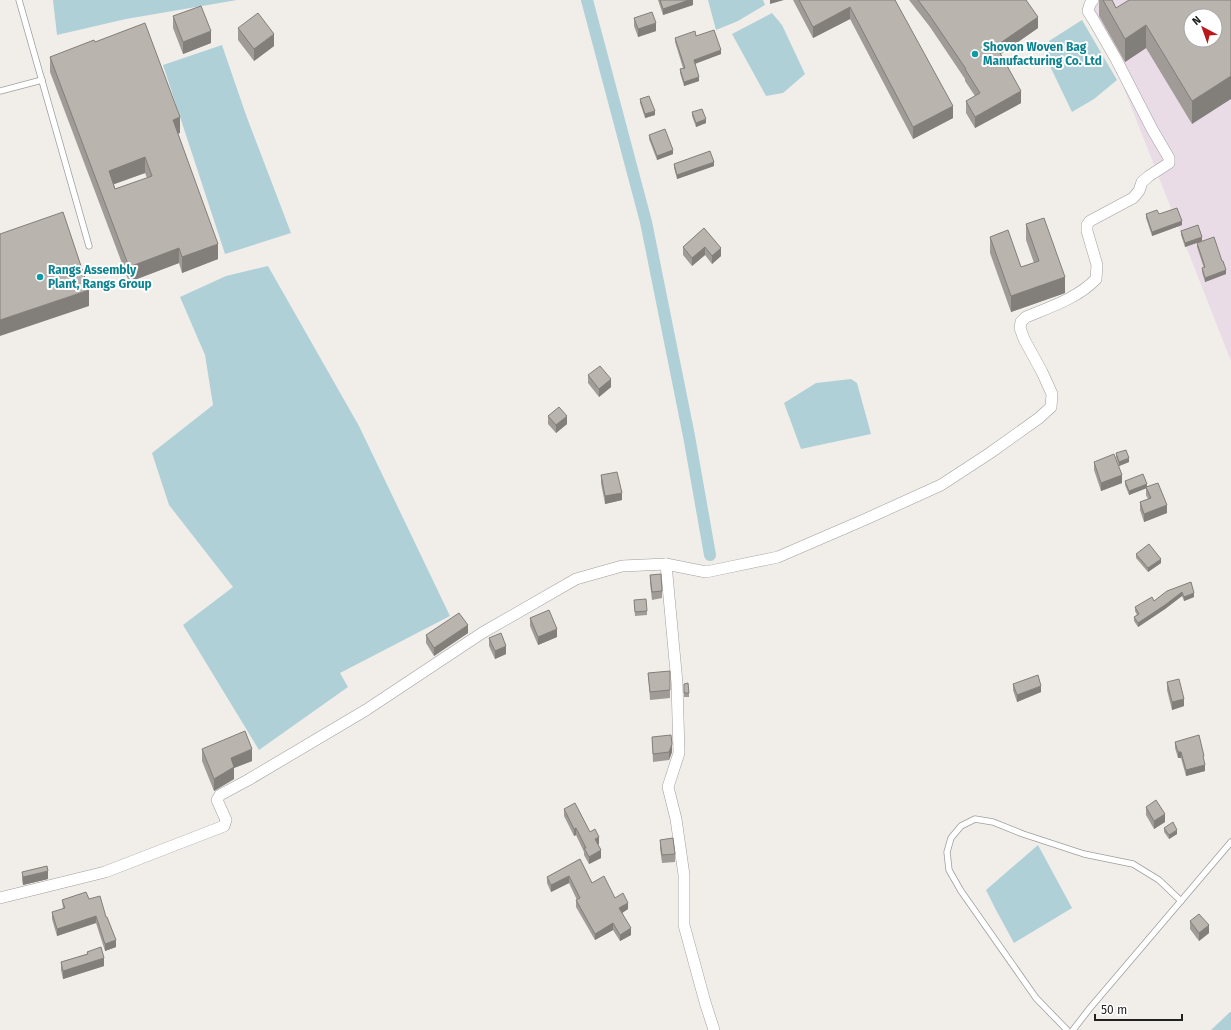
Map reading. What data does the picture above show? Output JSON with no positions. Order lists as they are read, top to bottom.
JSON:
{
  "places": ["Shovon Woven Bag Manufacturing Co. Ltd", "Rangs Assembly Plant, Rangs Group"],
  "scale_bar": "50 m",
  "north": "top left"
}
